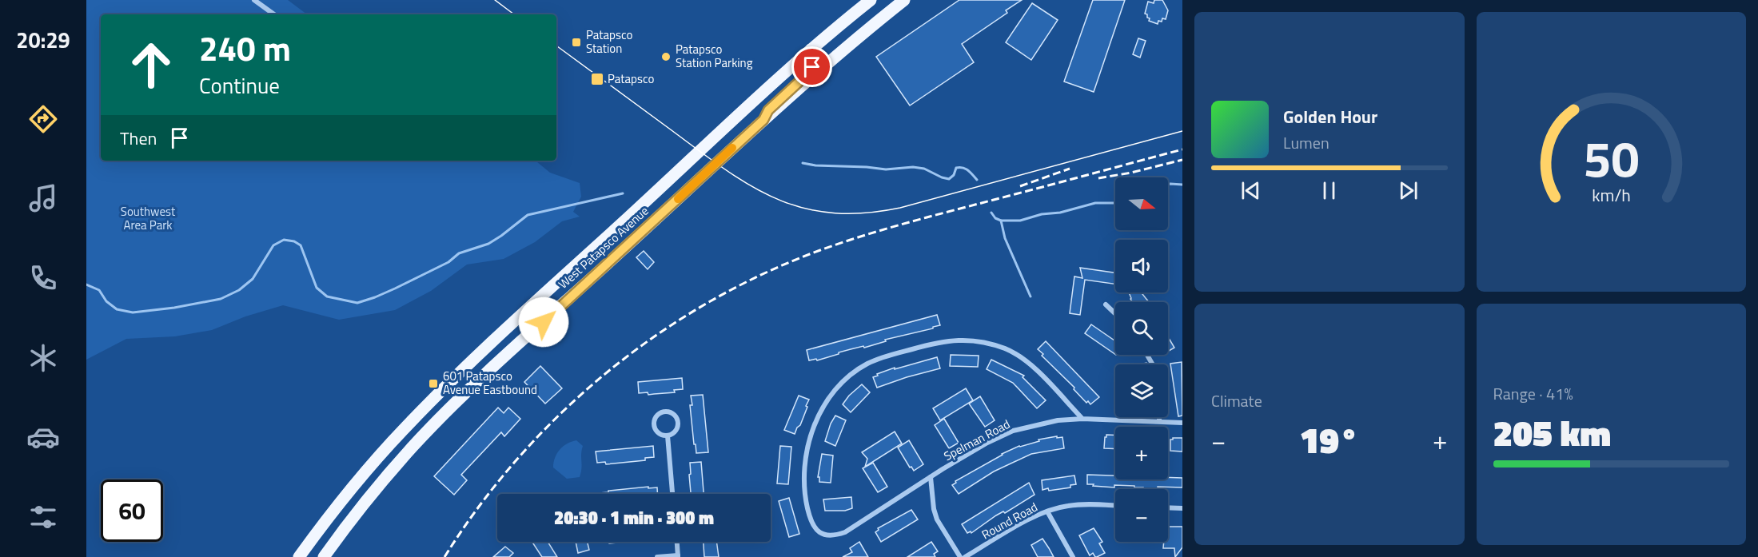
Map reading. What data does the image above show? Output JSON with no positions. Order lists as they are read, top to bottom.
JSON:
{
  "streets": {
    "main road": ["West Patapsco Avenue"],
    "street": ["Spelman Road", "Round Road"]
  },
  "parks": ["Southwest Area Park"],
  "places": {
    "transit": ["Patapsco Station", "Patapsco", "601 Patapsco Avenue Eastbound"],
    "other": ["Patapsco Station Parking"]
  },
  "north": "right",
  "page": {
    "tabs": "20:29",
    "turn": ["240 m", "Continue"],
    "song": ["Golden Hour", "Lumen"],
    "then": "Then",
    "map_buttons": ["+", "−"],
    "tile": [
      "Climate",
      ["Range · 41%", "205 km"]
    ],
    "heat": ["−", "19°", "+"],
    "limit": "60",
    "trip": "20:30 · 1 min · 300 m",
    "gauge": ["50", "km/h"]
  }
}
